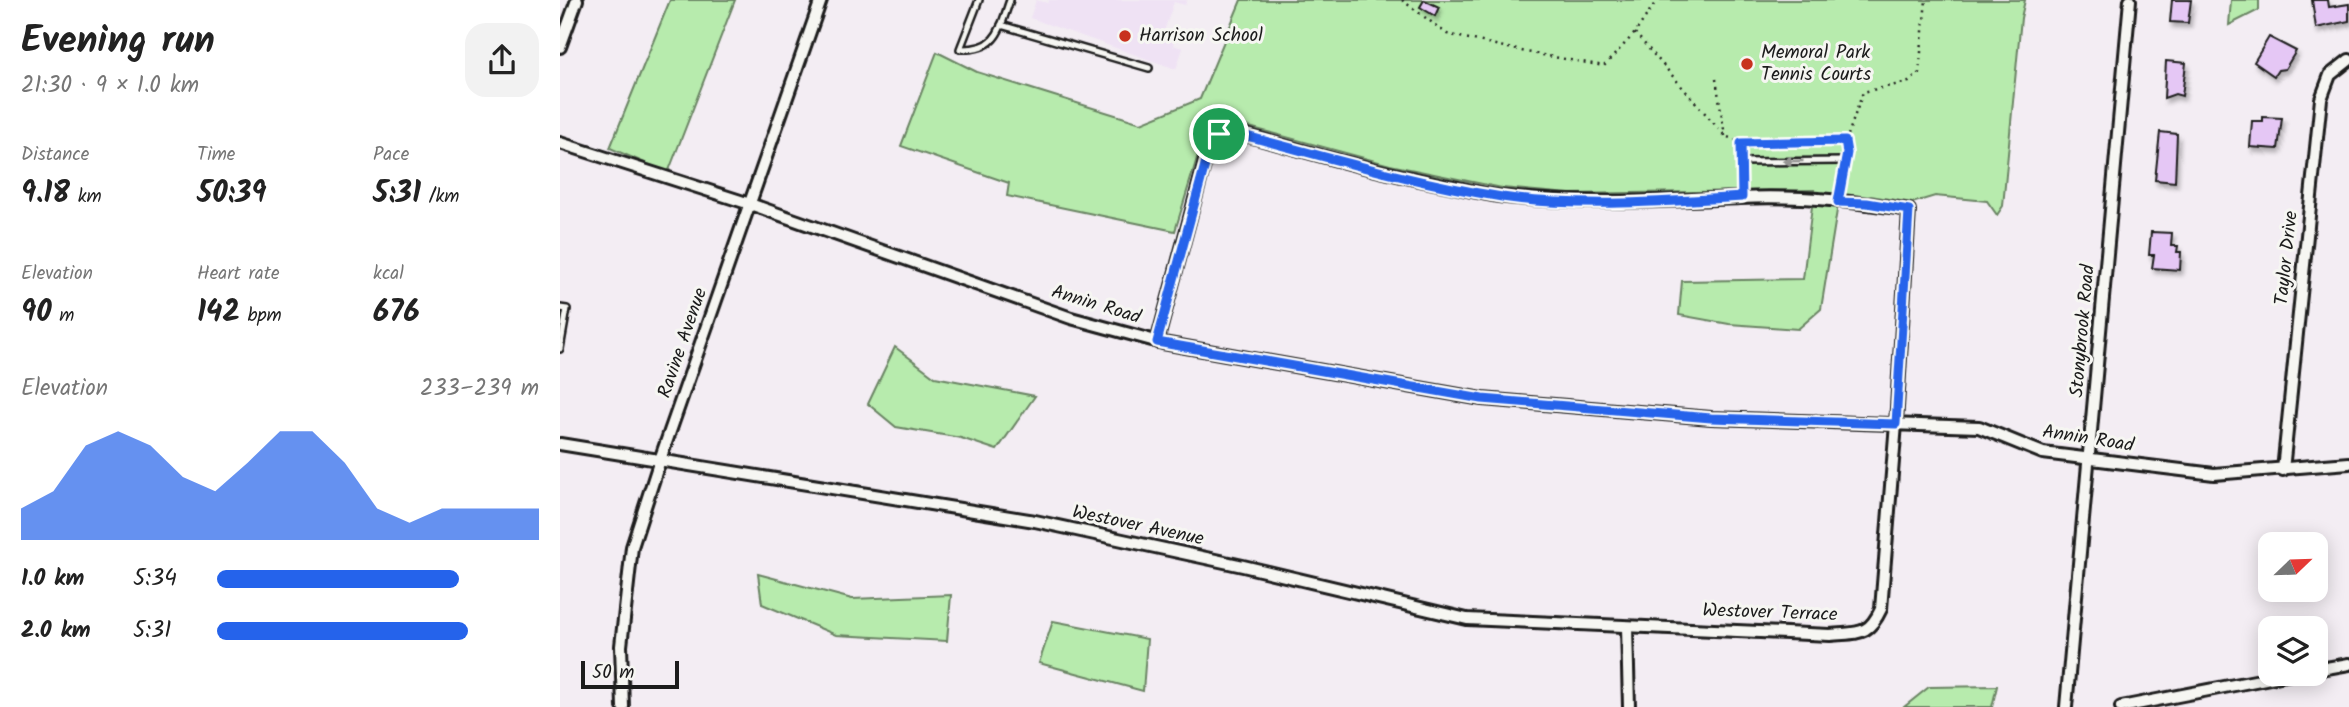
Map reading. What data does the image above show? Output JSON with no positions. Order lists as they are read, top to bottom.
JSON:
{
  "streets": {
    "street": [
      "Taylor Drive",
      "Annin Road",
      "Stonybrook Road",
      "Ravine Avenue",
      "Westover Avenue",
      "Westover Terrace"
    ]
  },
  "crossings": [
    ["Taylor Drive", "Annin Road"],
    ["Annin Road", "Stonybrook Road"],
    ["Annin Road", "Ravine Avenue"],
    ["Annin Road", "Westover Terrace"],
    ["Ravine Avenue", "Westover Avenue"],
    ["Westover Avenue", "Westover Terrace"]
  ],
  "places": ["Harrison School", "Memoral Park Tennis Courts"],
  "scale_bar": "50 m",
  "north": "top right",
  "page": {
    "heading": ["Evening run", "21:30 · 9 × 1.0 km"],
    "stats": [
      ["Distance", "9.18 km"],
      ["Time", "50:39"],
      ["Pace", "5:31 /km"],
      ["Elevation", "90 m"],
      ["Heart rate", "142 bpm"],
      ["kcal", "676"]
    ],
    "chart": ["Elevation", "233–239 m"],
    "list": [
      {
        "name": "1.0 km",
        "note": "5:34"
      },
      {
        "name": "2.0 km",
        "note": "5:31"
      }
    ],
    "scale": "50 m"
  }
}
